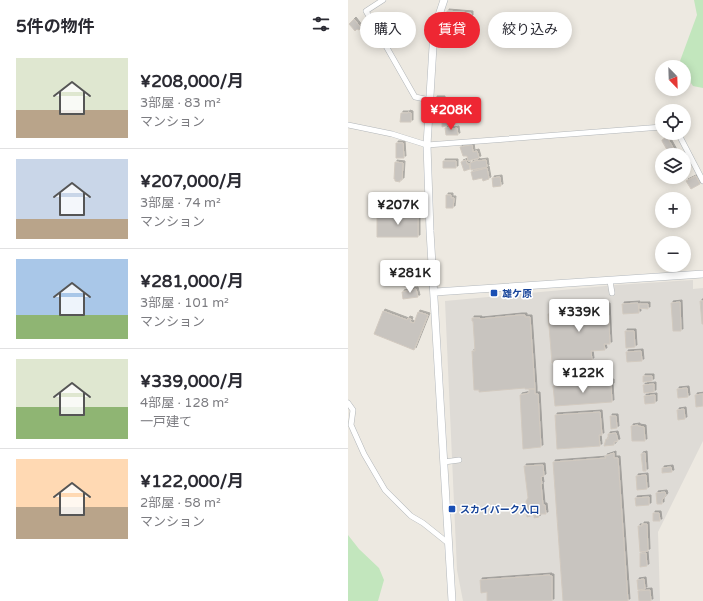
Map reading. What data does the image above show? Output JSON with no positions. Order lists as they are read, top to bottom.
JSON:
{
  "places": {
    "transit": ["雄ケ原", "スカイパーク入口"]
  },
  "north": "bottom right",
  "page": {
    "heading": "5件の物件",
    "chip": ["購入", "賃貸", "絞り込み"],
    "list": [
      {
        "name": "¥208,000/月",
        "note": "3部屋 · 83 m² · マンション"
      },
      {
        "name": "¥207,000/月",
        "note": "3部屋 · 74 m² · マンション"
      },
      {
        "name": "¥281,000/月",
        "note": "3部屋 · 101 m² · マンション"
      },
      {
        "name": "¥339,000/月",
        "note": "4部屋 · 128 m² · 一戸建て"
      },
      {
        "name": "¥122,000/月",
        "note": "2部屋 · 58 m² · マンション"
      }
    ],
    "map_buttons": ["+", "−"],
    "price": [
      "¥208K",
      "¥207K",
      "¥281K",
      "¥339K",
      "¥122K"
    ]
  }
}
